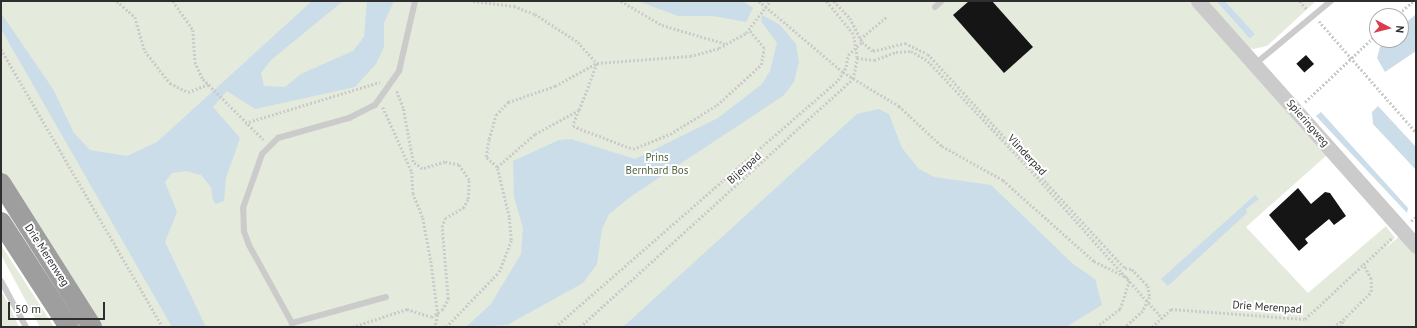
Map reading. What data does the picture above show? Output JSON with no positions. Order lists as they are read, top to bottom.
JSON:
{
  "streets": {
    "highway": ["Drie Merenweg"],
    "street": ["Spieringweg"],
    "path": ["Vlinderpad", "Bijenpad", "Drie Merenpad"]
  },
  "crossings": [
    ["Spieringweg", "Drie Merenpad"],
    ["Vlinderpad", "Drie Merenpad"]
  ],
  "parks": ["Prins Bernhard Bos"],
  "scale_bar": "50 m",
  "north": "right"
}
